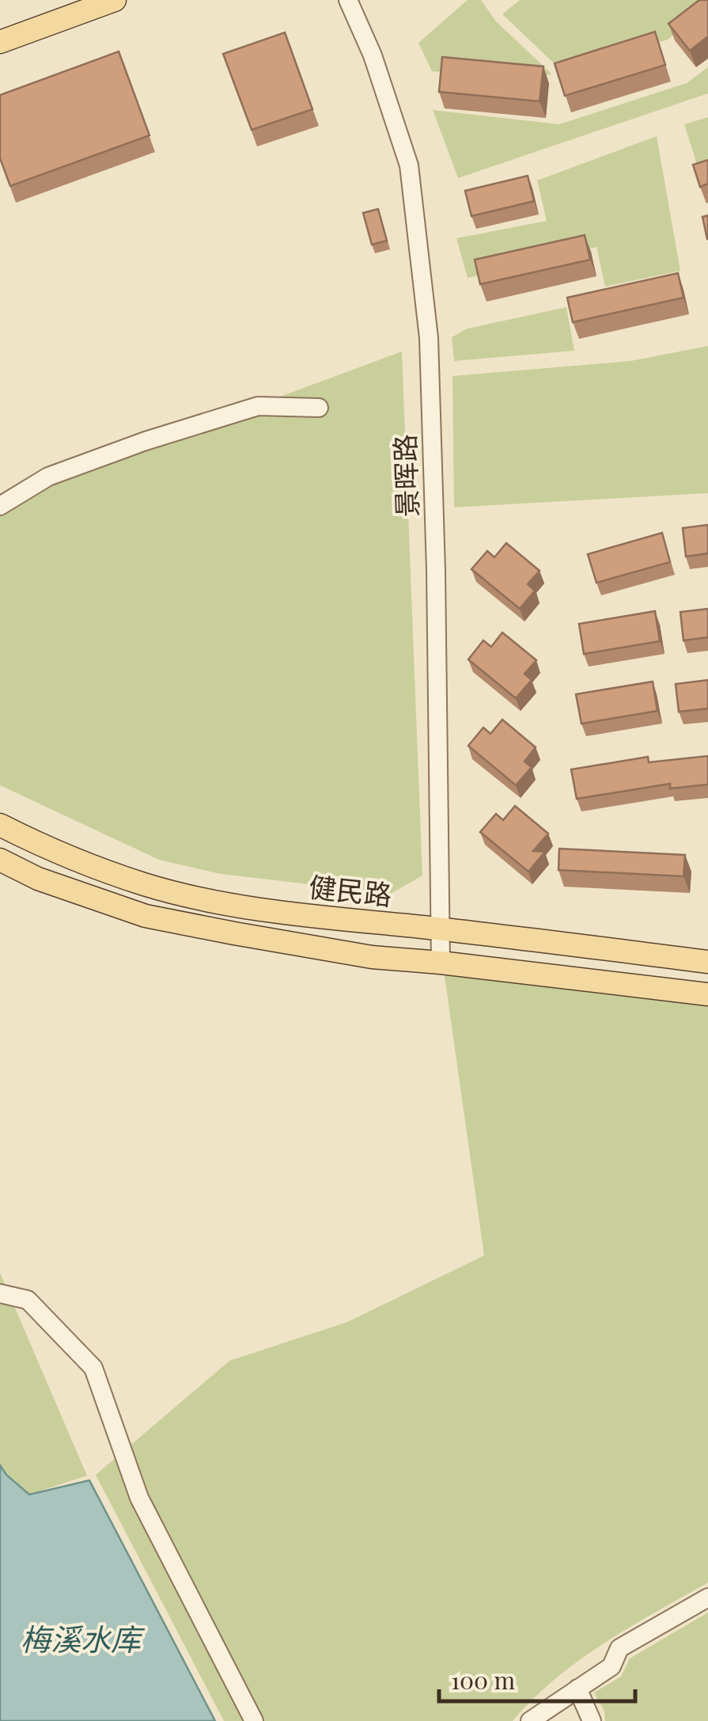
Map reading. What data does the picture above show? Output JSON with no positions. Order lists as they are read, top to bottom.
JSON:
{
  "streets": {
    "main road": ["健民路"],
    "street": ["景晖路"]
  },
  "crossings": [
    ["景晖路", "健民路"]
  ],
  "water": ["梅溪水库"],
  "scale_bar": "100 m"
}
